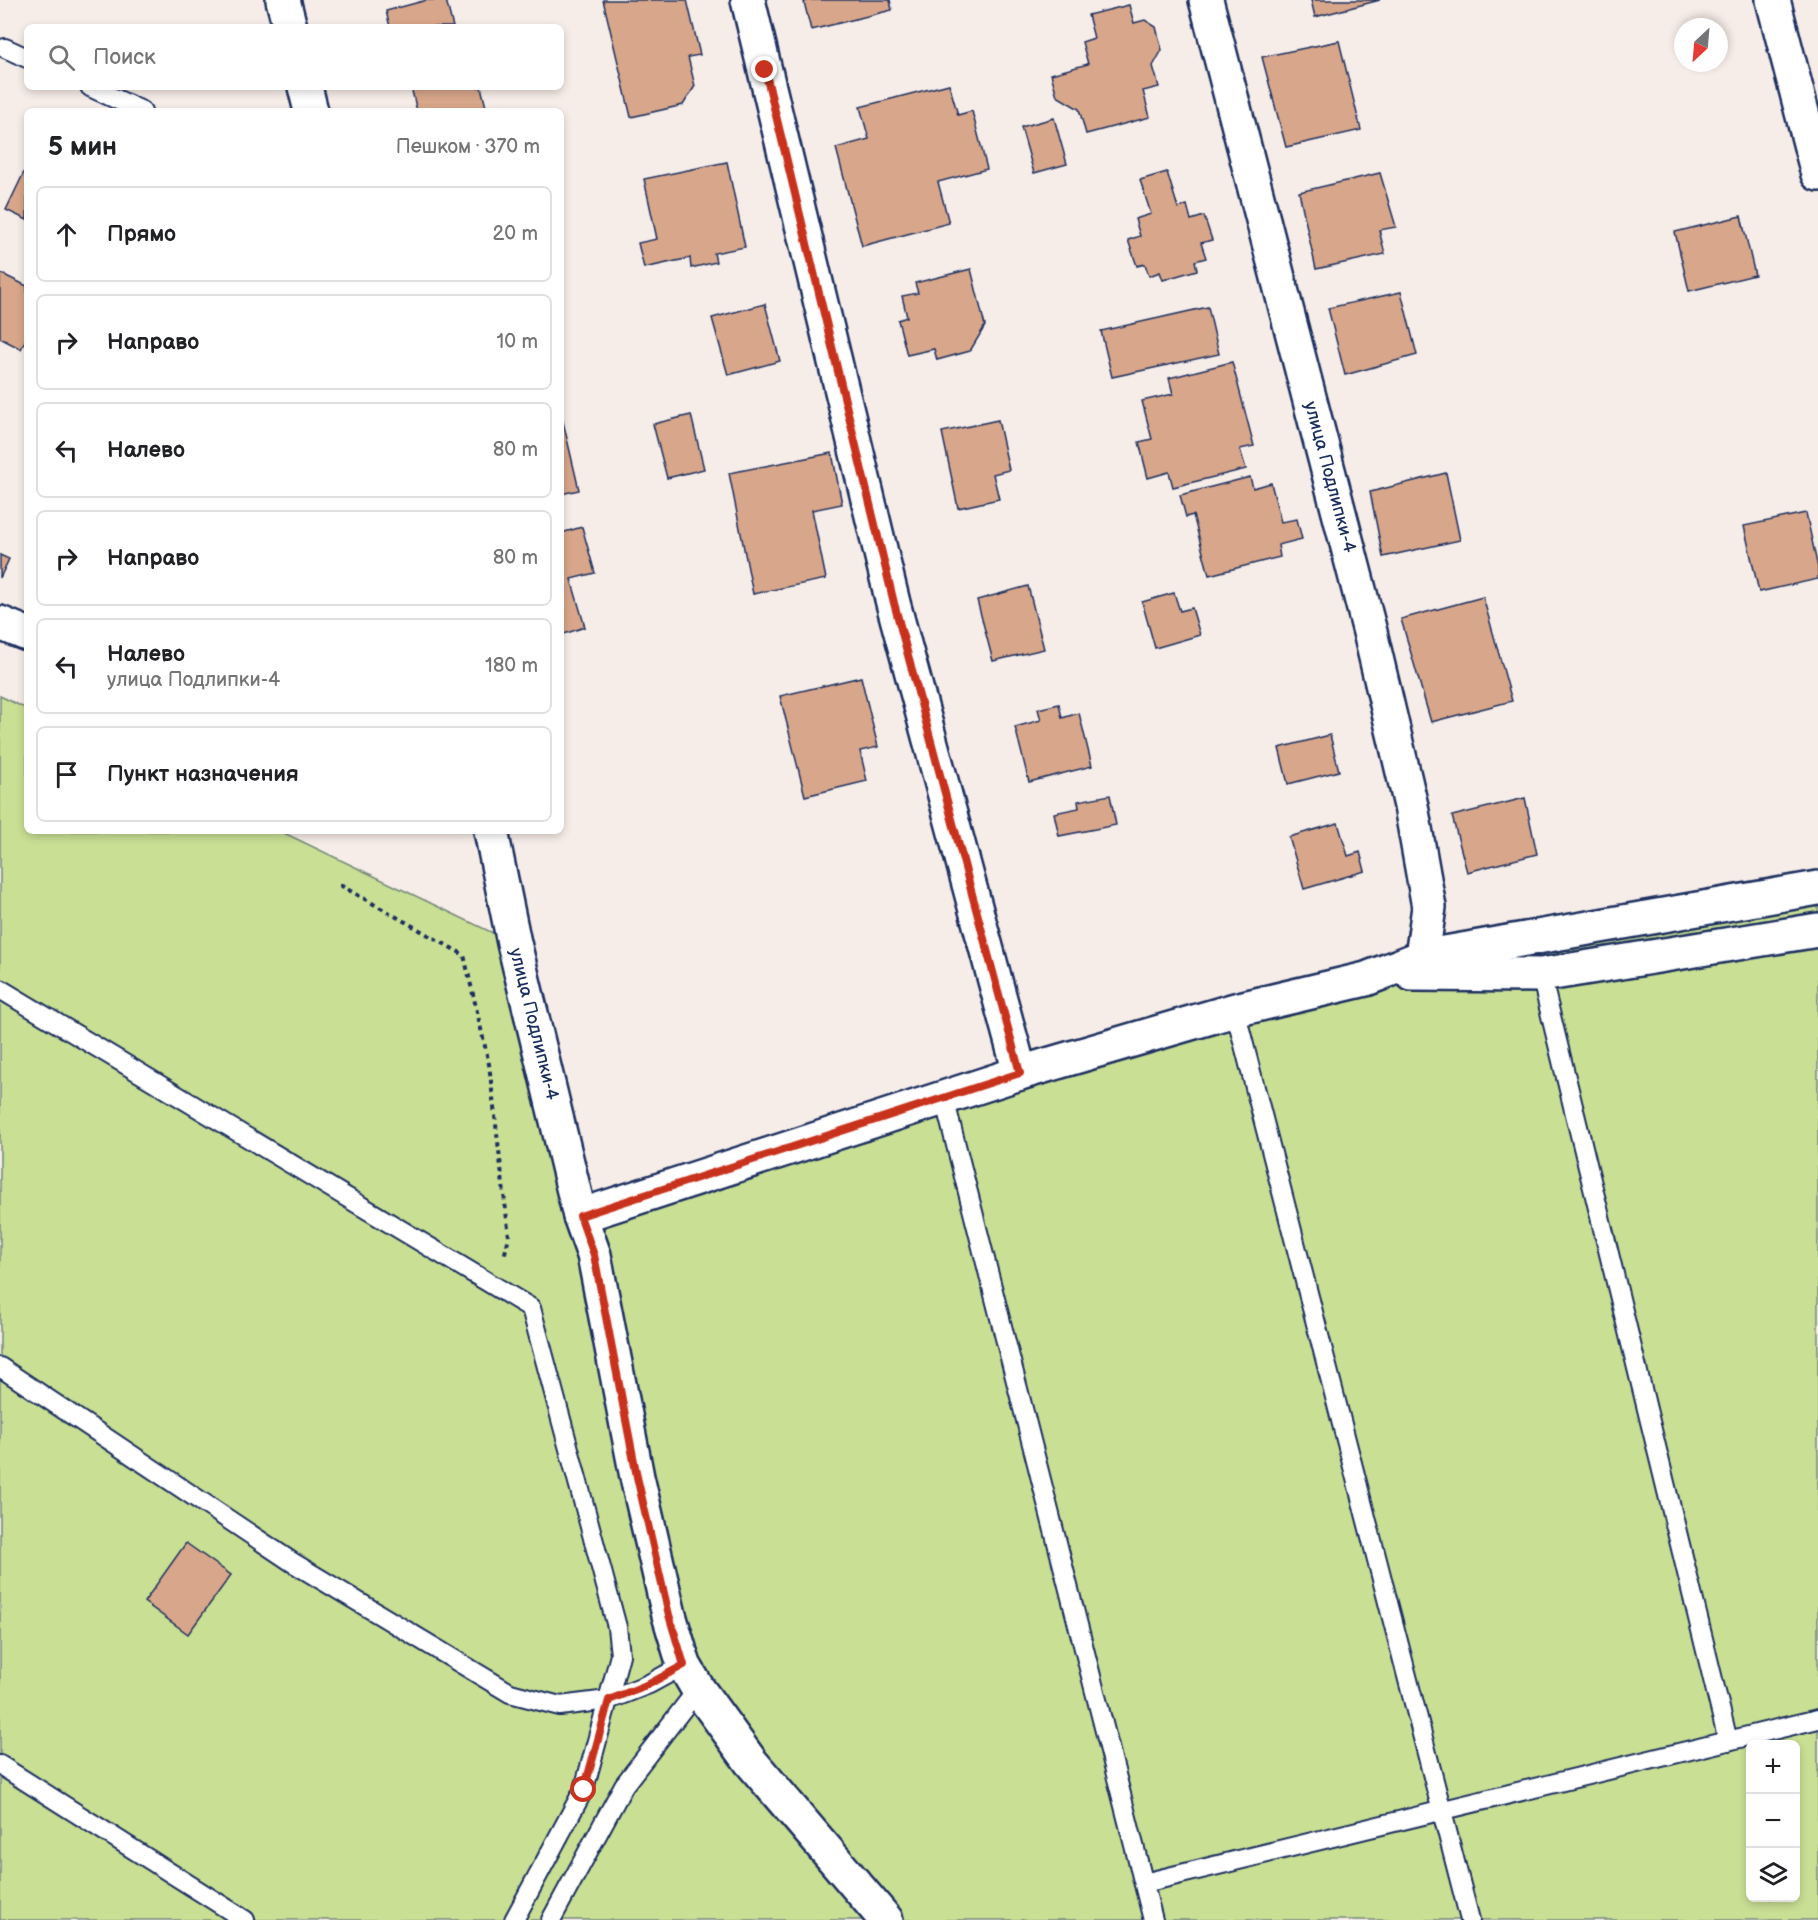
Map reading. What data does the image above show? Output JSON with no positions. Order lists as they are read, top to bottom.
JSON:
{
  "streets": {
    "street": ["улица Подлипки-4"]
  },
  "north": "bottom left",
  "page": {
    "search": "Поиск",
    "heading": ["5 мин", "Пешком · 370 m"],
    "list": [
      ["Прямо", "20 m"],
      ["Направо", "10 m"],
      ["Налево", "80 m"],
      ["Направо", "80 m"],
      ["Налево", "улица Подлипки-4", "180 m"],
      "Пункт назначения"
    ],
    "map_buttons": ["+", "−"]
  }
}
